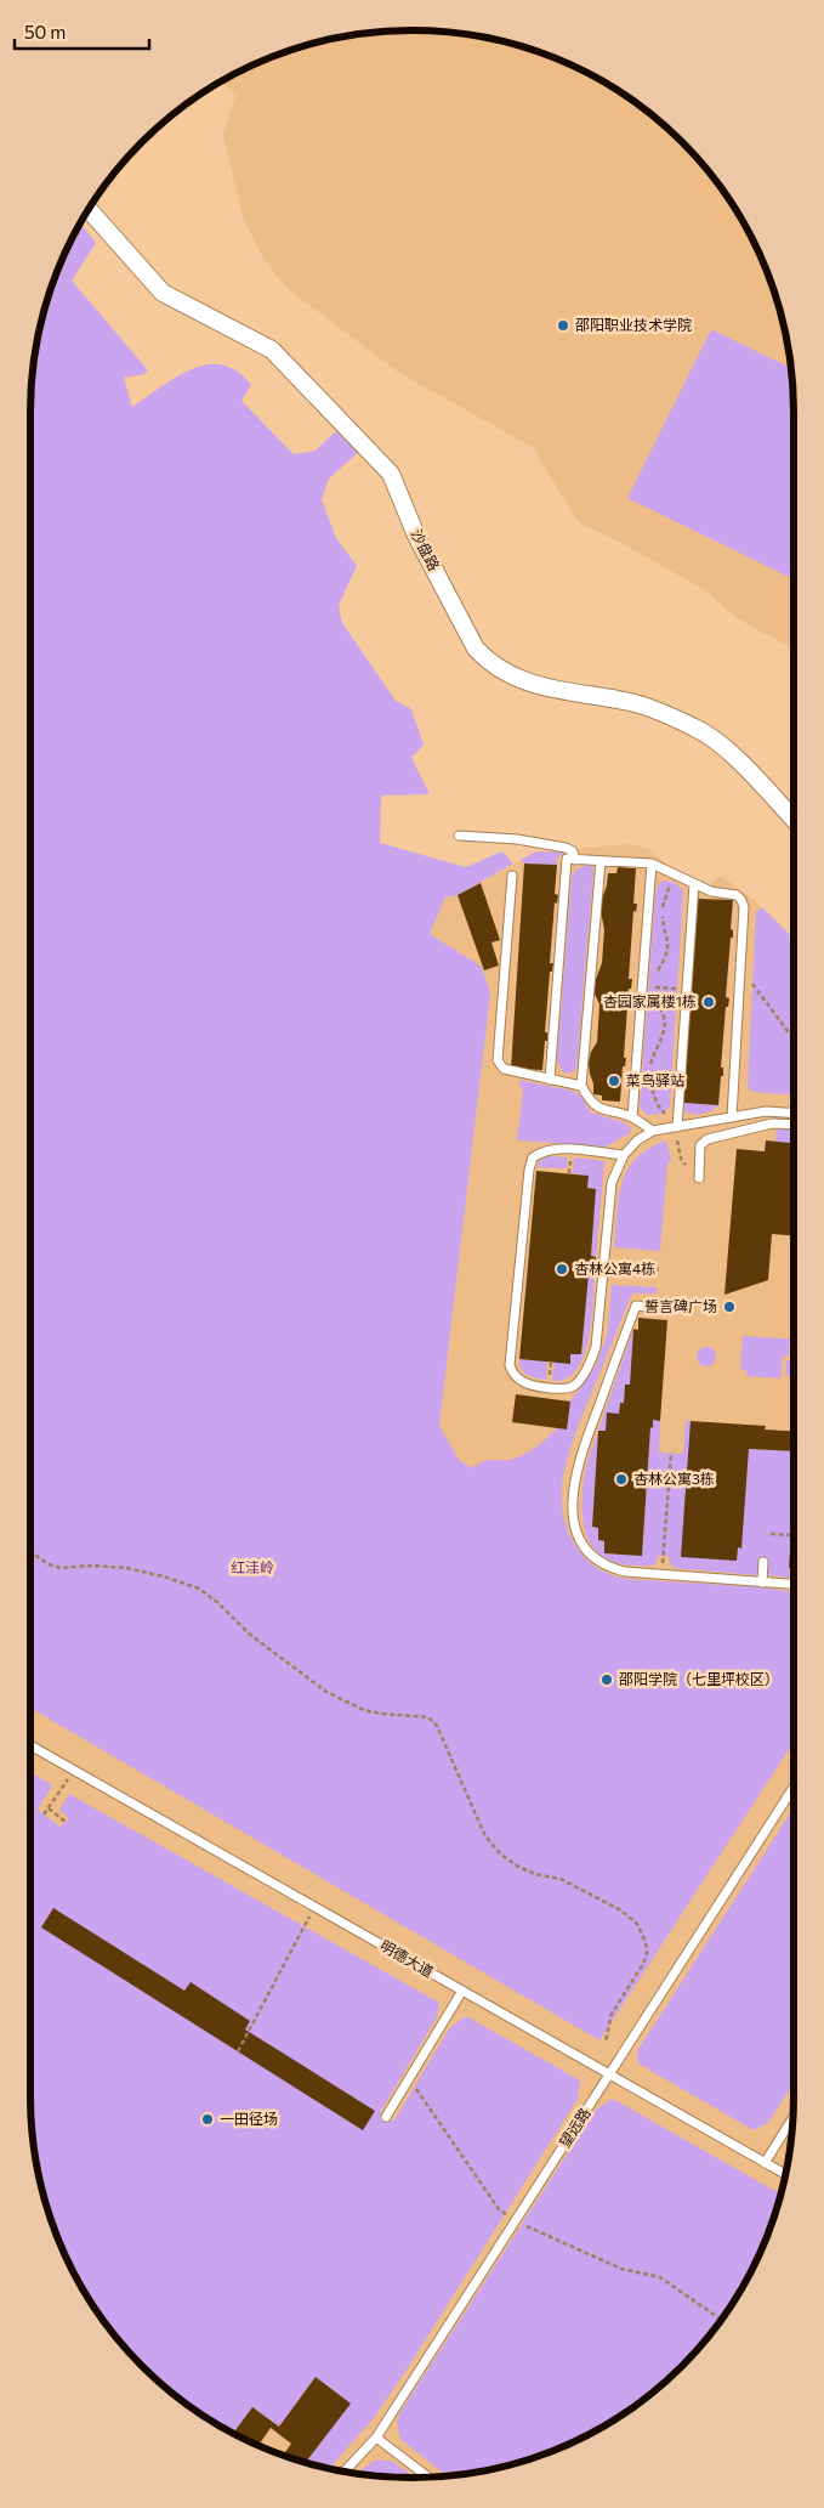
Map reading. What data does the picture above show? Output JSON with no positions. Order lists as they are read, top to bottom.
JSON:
{
  "streets": {
    "street": ["沙盘路"],
    "lane": ["明德大道", "望远路"]
  },
  "crossings": [
    ["明德大道", "望远路"]
  ],
  "parks": ["红洼岭"],
  "places": [
    "邵阳职业技术学院",
    "杏园家属楼1栋",
    "菜鸟驿站",
    "杏林公寓4栋",
    "誓言碑广场",
    "杏林公寓3栋",
    "邵阳学院（七里坪校区）",
    "一田径场"
  ],
  "scale_bar": "50 m"
}
